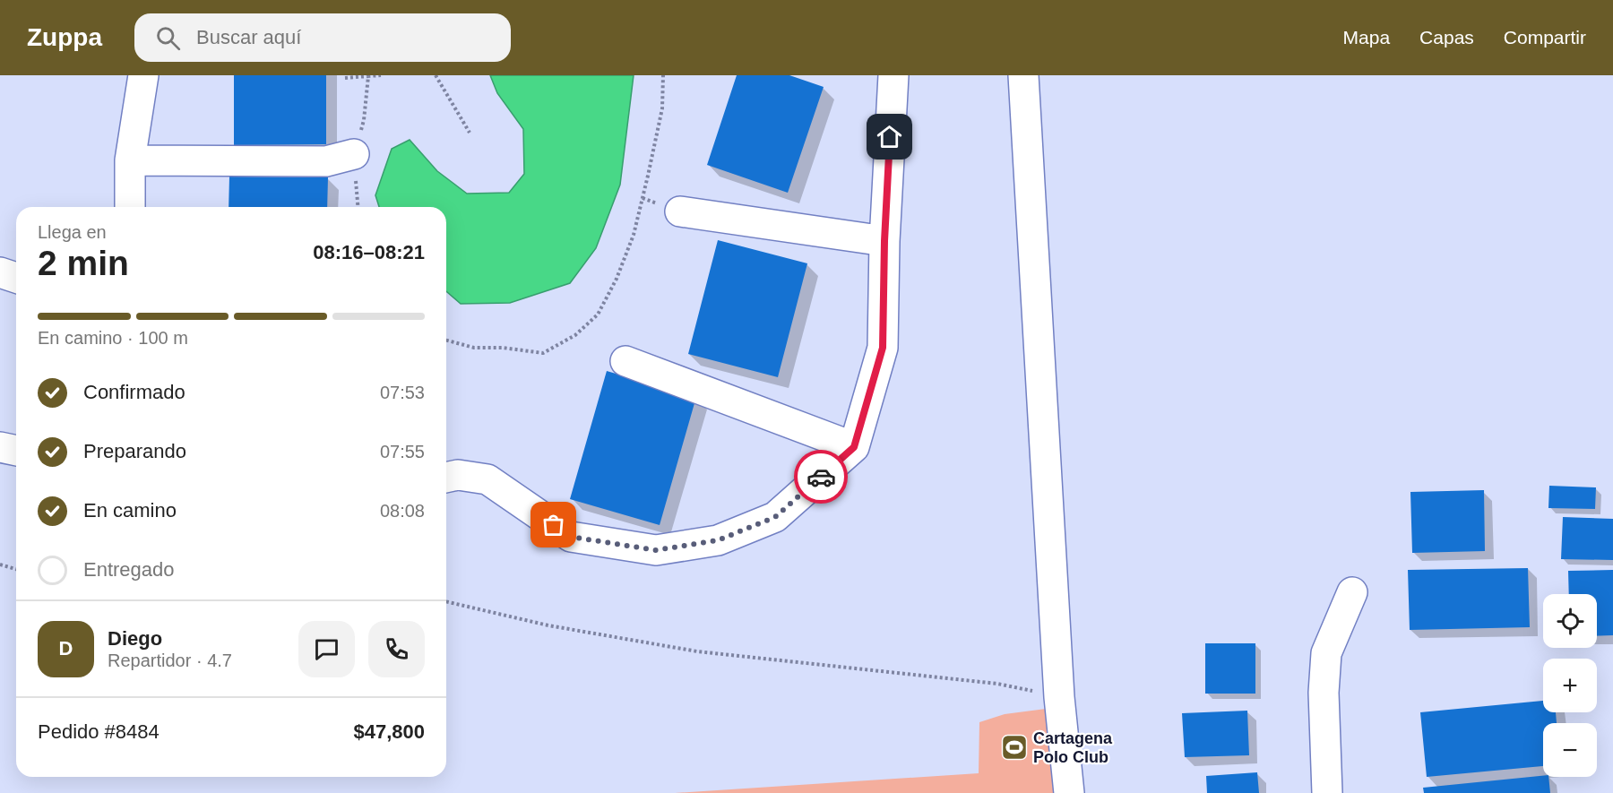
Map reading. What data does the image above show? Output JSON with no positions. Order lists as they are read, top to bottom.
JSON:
{
  "places": {
    "sports": ["Cartagena Polo Club"]
  },
  "page": {
    "header": "Zuppa",
    "search": "Buscar aquí",
    "nav": ["Mapa", "Capas", "Compartir"],
    "heading": ["2 min", "Llega en", "08:16–08:21"],
    "panel": [
      "Diego",
      "Repartidor · 4.7",
      "Pedido #8484",
      "$47,800"
    ],
    "bar": "En camino · 100 m",
    "list": [
      ["Confirmado", "07:53"],
      ["Preparando", "07:55"],
      ["En camino", "08:08"],
      "Entregado"
    ],
    "map_buttons": ["+", "−"],
    "round": "D"
  }
}
